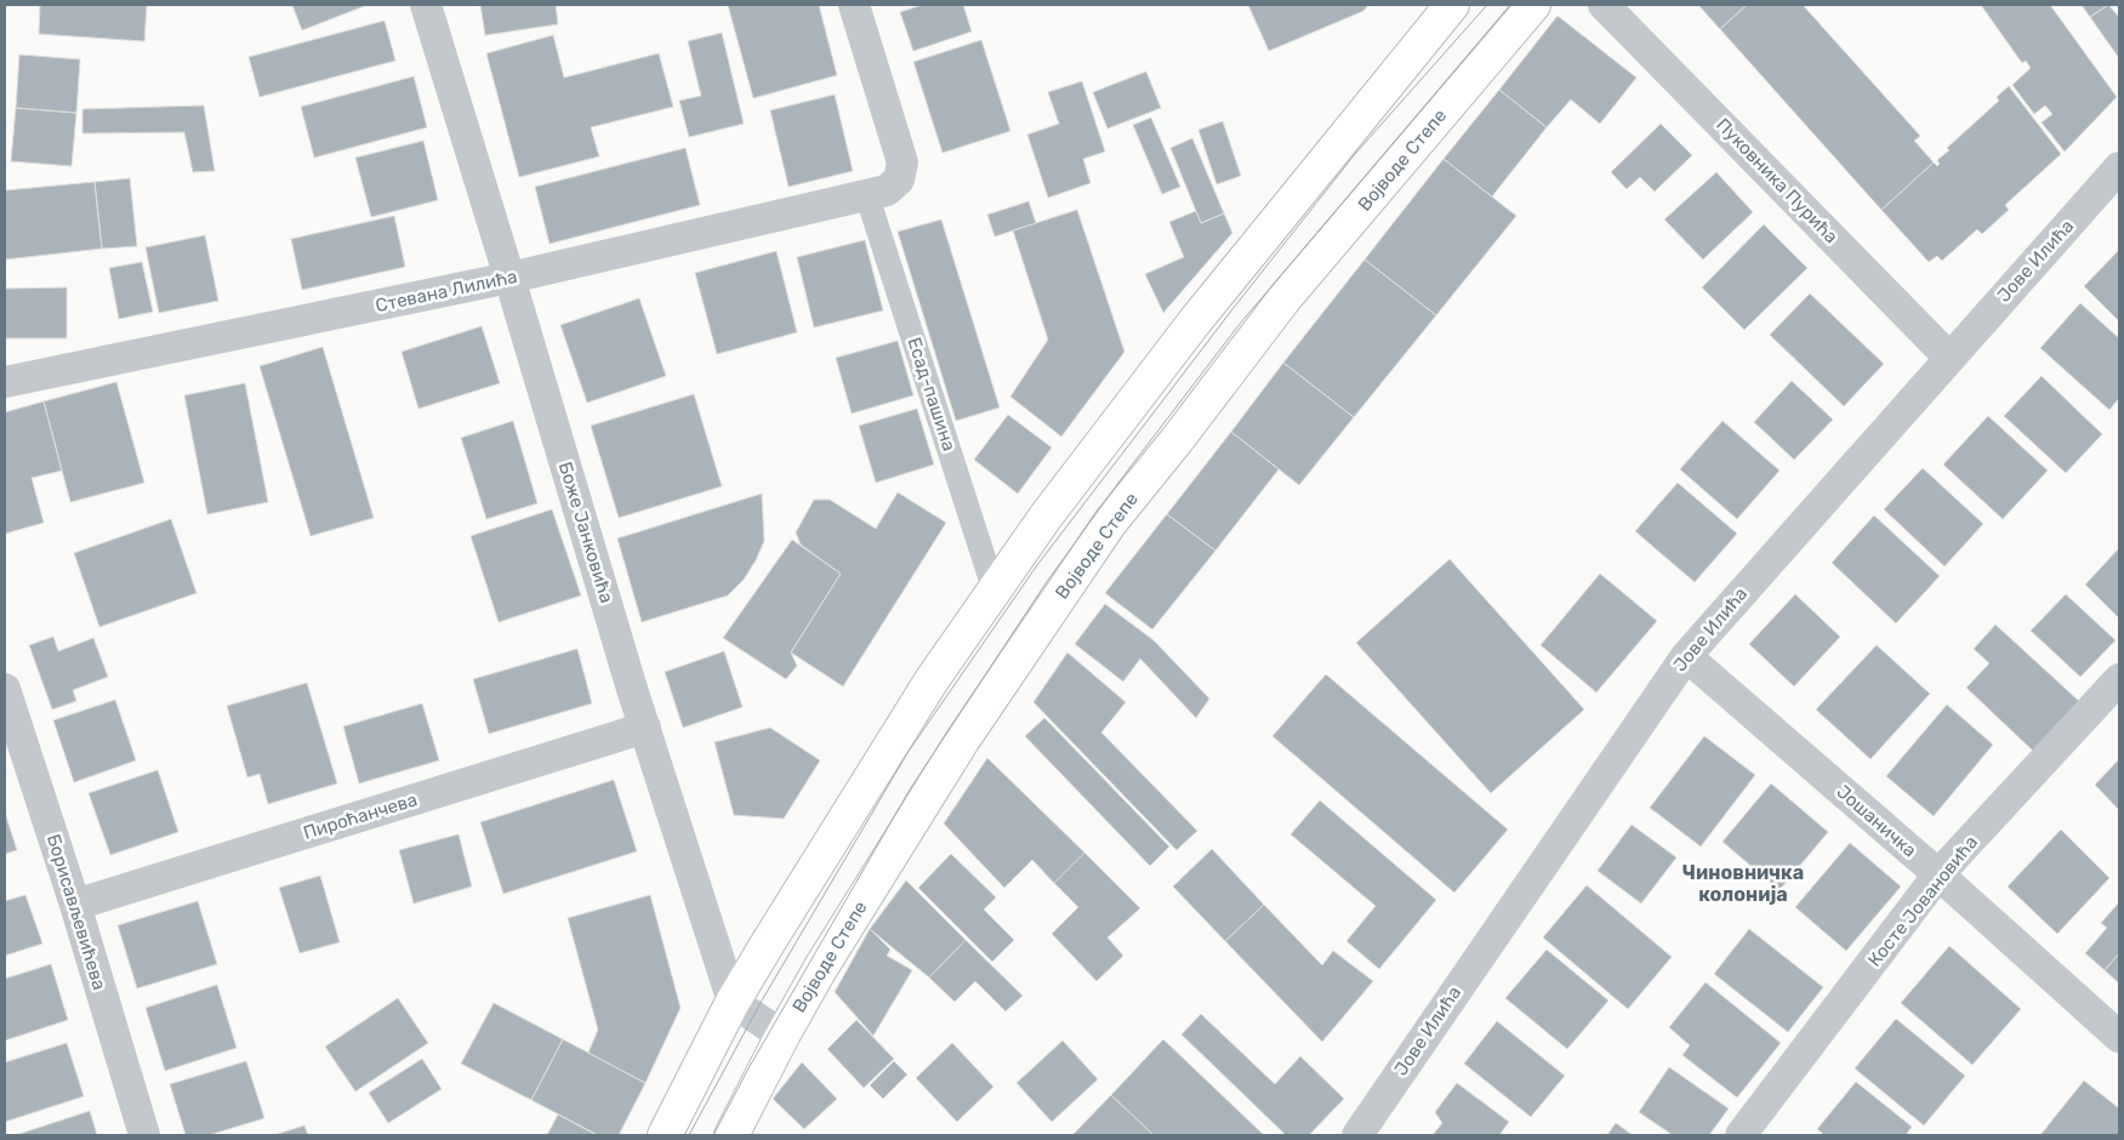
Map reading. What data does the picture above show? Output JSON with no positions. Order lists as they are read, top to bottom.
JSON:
{
  "streets": {
    "main road": ["Војводе Степе"],
    "street": [
      "Пуковника Пурића",
      "Јове Илића",
      "Стевана Лилића",
      "Есад-пашина",
      "Боже Јанковића",
      "Пироћанчева",
      "Јошаничка",
      "Косте Јовановића",
      "Борисављевићева"
    ]
  },
  "crossings": [
    ["Пуковника Пурића", "Јове Илића"],
    ["Јове Илића", "Јошаничка"],
    ["Стевана Лилића", "Есад-пашина"],
    ["Стевана Лилића", "Боже Јанковића"],
    ["Боже Јанковића", "Пироћанчева"],
    ["Пироћанчева", "Борисављевићева"],
    ["Јошаничка", "Косте Јовановића"]
  ],
  "districts": ["Чиновничка колонија"]
}
